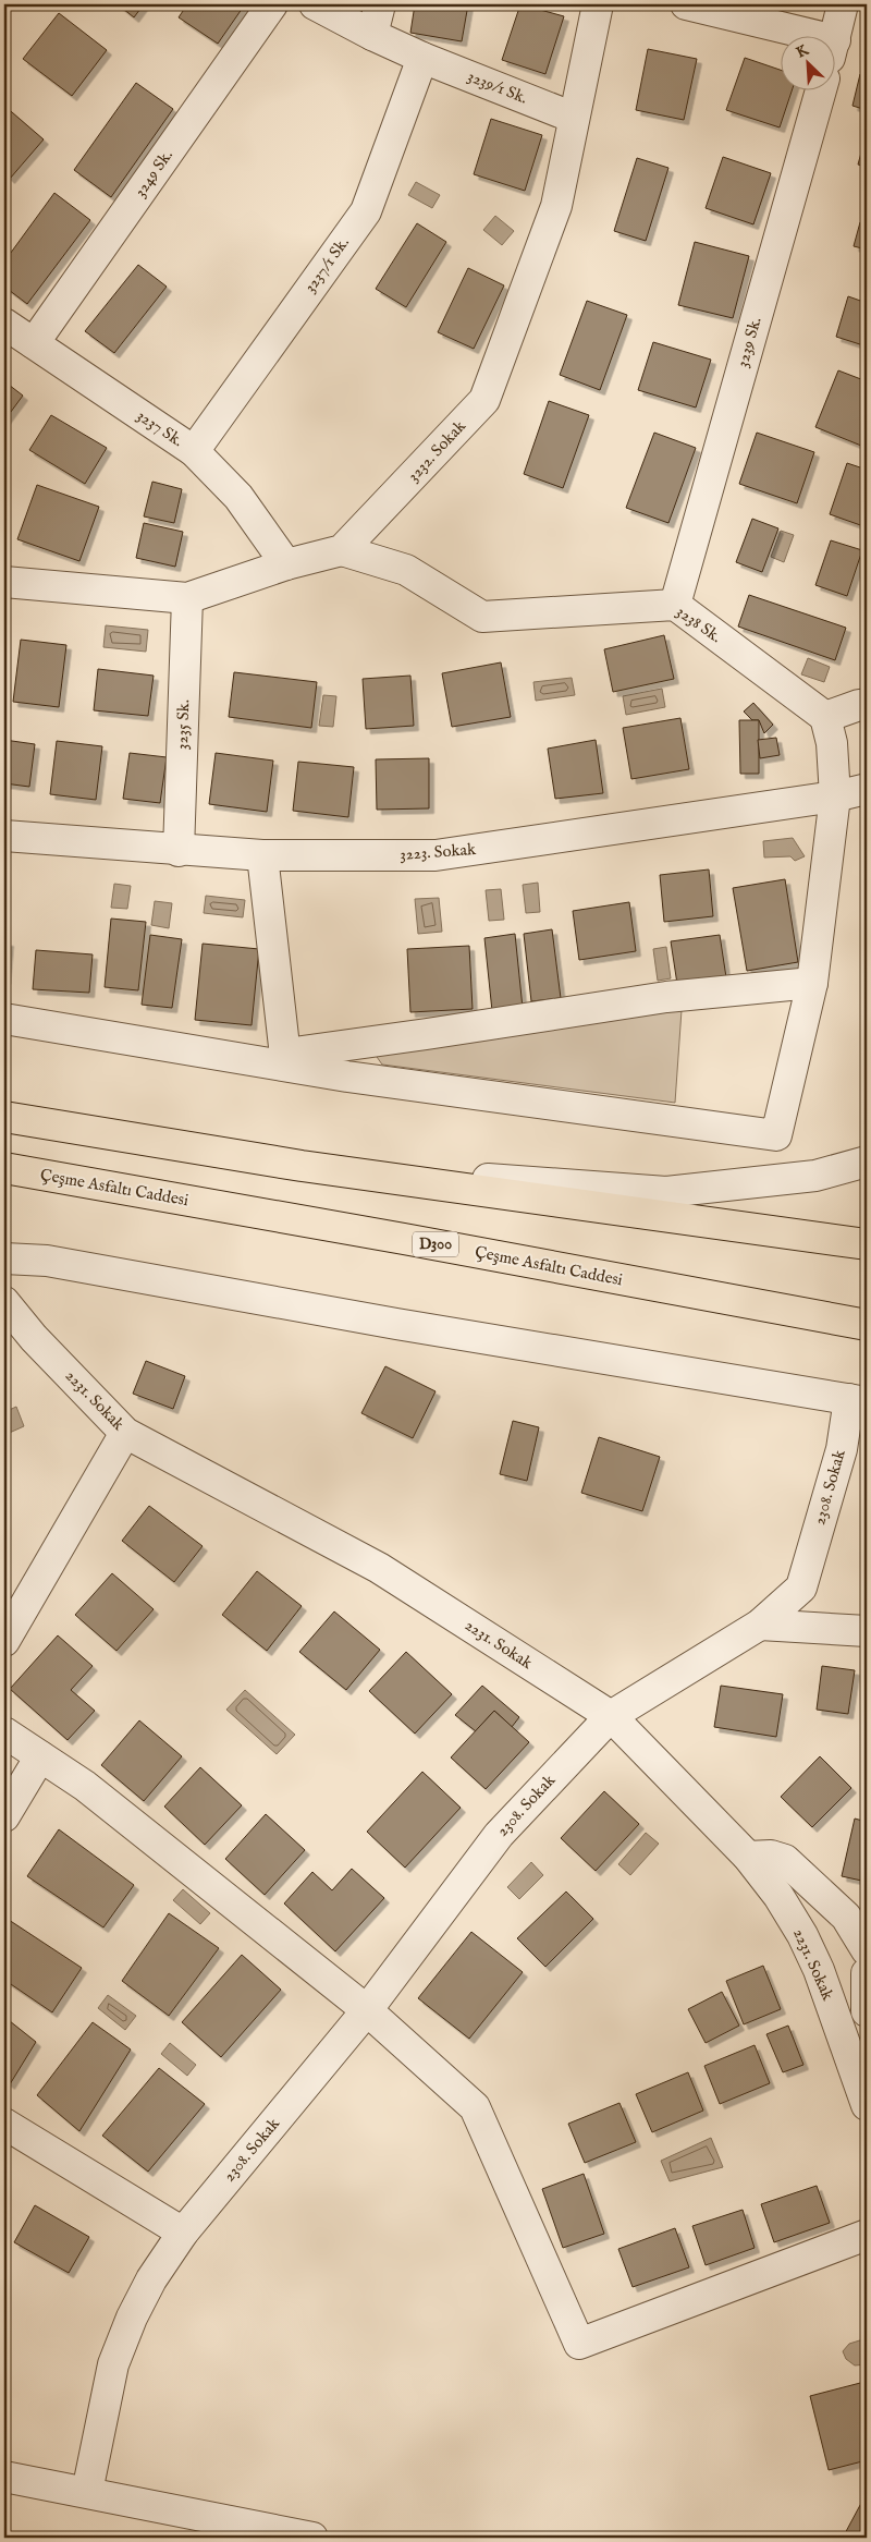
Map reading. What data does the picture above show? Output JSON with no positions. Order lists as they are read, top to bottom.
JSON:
{
  "streets": {
    "highway": ["Çeşme Asfaltı Caddesi", "D300"],
    "street": [
      "3239/1 Sk.",
      "3249 Sk.",
      "3237/1 Sk.",
      "3239 Sk.",
      "3237 Sk.",
      "3232. Sokak",
      "3238 Sk.",
      "3235 Sk.",
      "3223. Sokak",
      "2231. Sokak",
      "2308. Sokak"
    ]
  },
  "crossings": [
    ["3239/1 Sk.", "3237/1 Sk."],
    ["3239/1 Sk.", "3232. Sokak"],
    ["3249 Sk.", "3237 Sk."],
    ["3237/1 Sk.", "3237 Sk."],
    ["3239 Sk.", "3238 Sk."],
    ["3232. Sokak", "3238 Sk."],
    ["3235 Sk.", "3223. Sokak"],
    ["2231. Sokak", "2308. Sokak"]
  ],
  "north": "top left"
}
